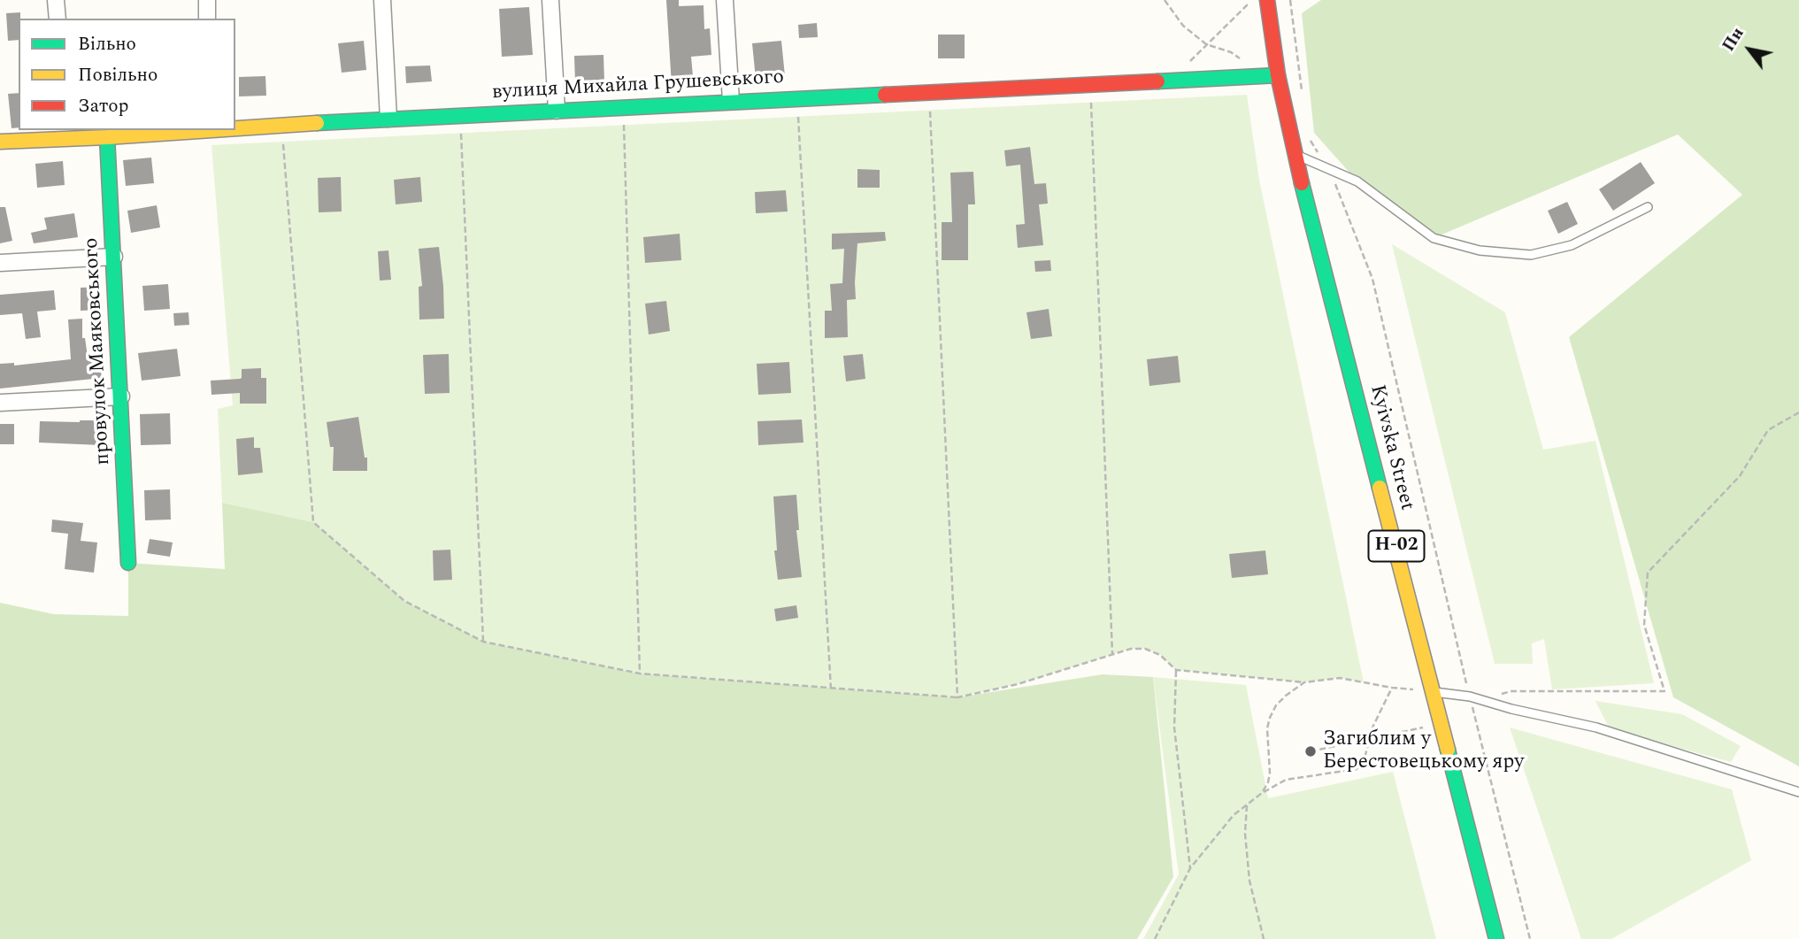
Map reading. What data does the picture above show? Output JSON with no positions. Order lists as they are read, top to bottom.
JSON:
{
  "streets": {
    "street": [
      "вулиця Михайла Грушевського",
      "провулок Маяковського",
      "Kyivska Street",
      "Н-02"
    ]
  },
  "crossings": [
    ["вулиця Михайла Грушевського", "провулок Маяковського"],
    ["вулиця Михайла Грушевського", "Kyivska Street"]
  ],
  "places": ["Загиблим у Берестовецькому яру"],
  "legend": ["Вільно", "Повільно", "Затор"],
  "north": "top left"
}
